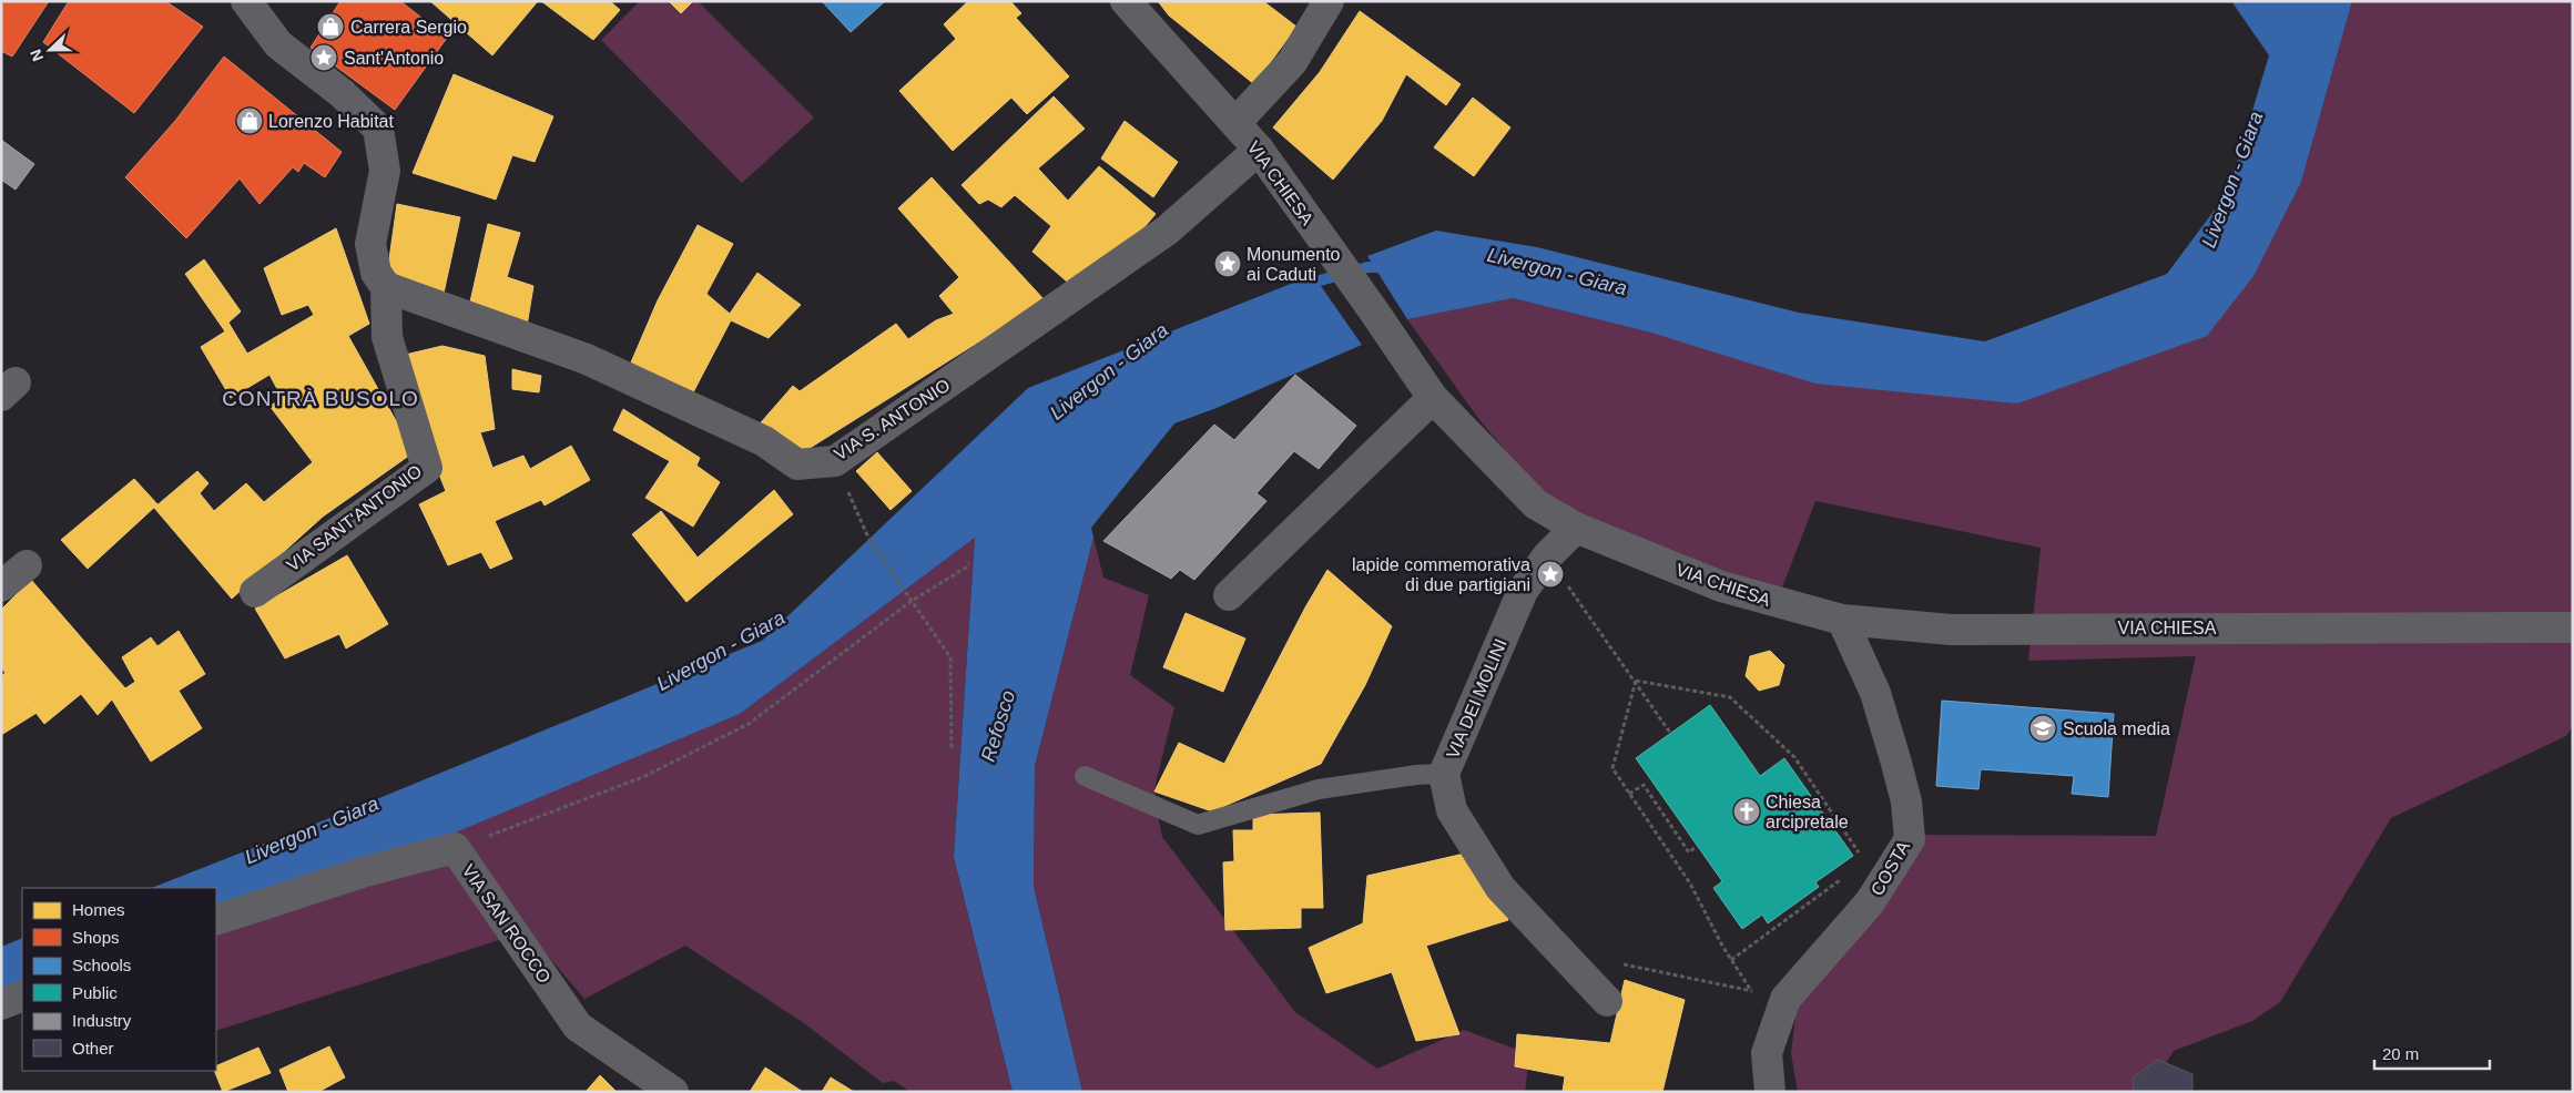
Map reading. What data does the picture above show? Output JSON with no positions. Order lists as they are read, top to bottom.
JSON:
{
  "streets": {
    "street": [
      "VIA CHIESA",
      "VIA S. ANTONIO",
      "VIA SANT'ANTONIO",
      "VIA DEI MOLINI",
      "COSTA",
      "VIA SAN ROCCO"
    ]
  },
  "crossings": [
    ["VIA CHIESA", "VIA S. ANTONIO"],
    ["VIA CHIESA", "VIA DEI MOLINI"],
    ["VIA CHIESA", "COSTA"],
    ["VIA S. ANTONIO", "VIA SANT'ANTONIO"]
  ],
  "districts": ["CONTRÀ BUSOLO"],
  "water": ["Livergon - Giara", "Refosco"],
  "places": {
    "shop": ["Carrera Sergio", "Lorenzo Habitat"],
    "place": ["Sant'Antonio", "Monumento ai Caduti", "lapide commemorativa di due partigiani"],
    "school or university": ["Scuola media"],
    "church": ["Chiesa arcipretale"]
  },
  "legend": [
    "Homes",
    "Shops",
    "Schools",
    "Public",
    "Industry",
    "Other"
  ],
  "scale_bar": "20 m",
  "north": "left"
}
